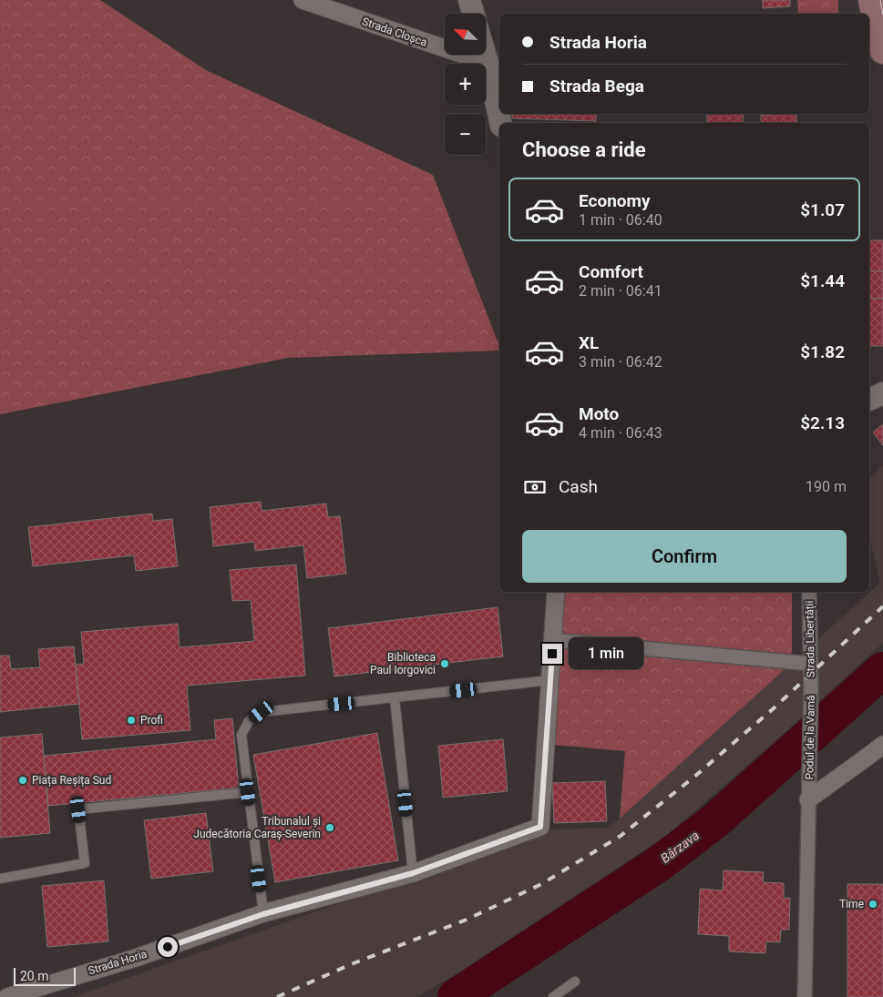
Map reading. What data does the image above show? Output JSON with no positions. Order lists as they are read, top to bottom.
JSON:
{
  "streets": {
    "street": [
      "Strada Cloșca",
      "Strada Libertății",
      "Podul de la Vamă",
      "Strada Horia"
    ]
  },
  "crossings": [
    ["Strada Libertății", "Podul de la Vamă"]
  ],
  "water": ["Bârzava"],
  "places": [
    "Biblioteca Paul Iorgovici",
    "Profi",
    "Piața Reșița Sud",
    "Tribunalul și Judecătoria Caraș-Severin",
    "Time"
  ],
  "scale_bar": "20 m",
  "north": "top left",
  "page": {
    "map_buttons": ["+", "−"],
    "banner": ["Strada Horia", "Strada Bega"],
    "heading": "Choose a ride",
    "list": [
      {
        "name": "Economy",
        "note": "1 min · 06:40",
        "value": "$1.07"
      },
      {
        "name": "Comfort",
        "note": "2 min · 06:41",
        "value": "$1.44"
      },
      {
        "name": "XL",
        "note": "3 min · 06:42",
        "value": "$1.82"
      },
      {
        "name": "Moto",
        "note": "4 min · 06:43",
        "value": "$2.13"
      }
    ],
    "pay": ["Cash", "190 m"],
    "buttons": "Confirm",
    "bubble": "1 min",
    "scale": "20 m"
  }
}
